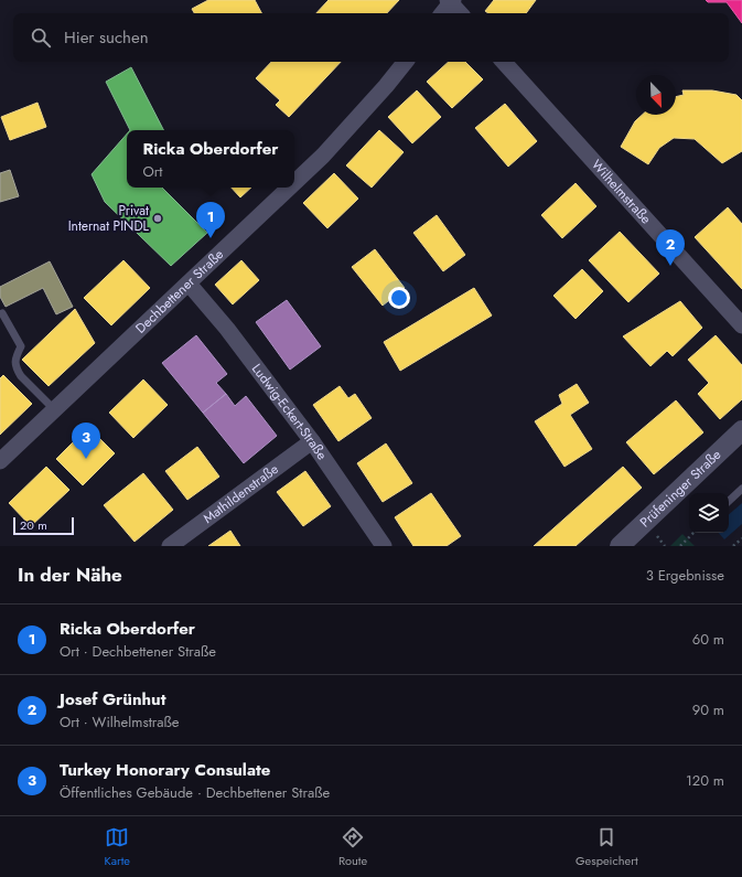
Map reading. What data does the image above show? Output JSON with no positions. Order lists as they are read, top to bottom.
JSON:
{
  "streets": {
    "street": [
      "Wilhelmstraße",
      "Dechbettener Straße",
      "Ludwig-Eckert-Straße",
      "Prüfeninger Straße",
      "Mathildenstraße"
    ]
  },
  "crossings": [
    ["Dechbettener Straße", "Ludwig-Eckert-Straße"],
    ["Ludwig-Eckert-Straße", "Mathildenstraße"]
  ],
  "places": ["Privat Internat PINDL"],
  "scale_bar": "20 m",
  "north": "bottom right",
  "page": {
    "search": "Hier suchen",
    "popup": ["Ricka Oberdorfer", "Ort"],
    "pins": ["1", "2", "3"],
    "scale": "20 m",
    "heading": ["In der Nähe", "3 Ergebnisse"],
    "list": [
      {
        "mark": "1",
        "name": "Ricka Oberdorfer",
        "note": "Ort · Dechbettener Straße",
        "value": "60 m"
      },
      {
        "mark": "2",
        "name": "Josef Grünhut",
        "note": "Ort · Wilhelmstraße",
        "value": "90 m"
      },
      {
        "mark": "3",
        "name": "Turkey Honorary Consulate",
        "note": "Öffentliches Gebäude · Dechbettener Straße",
        "value": "120 m"
      }
    ],
    "nav": ["Karte", "Route", "Gespeichert"]
  }
}
